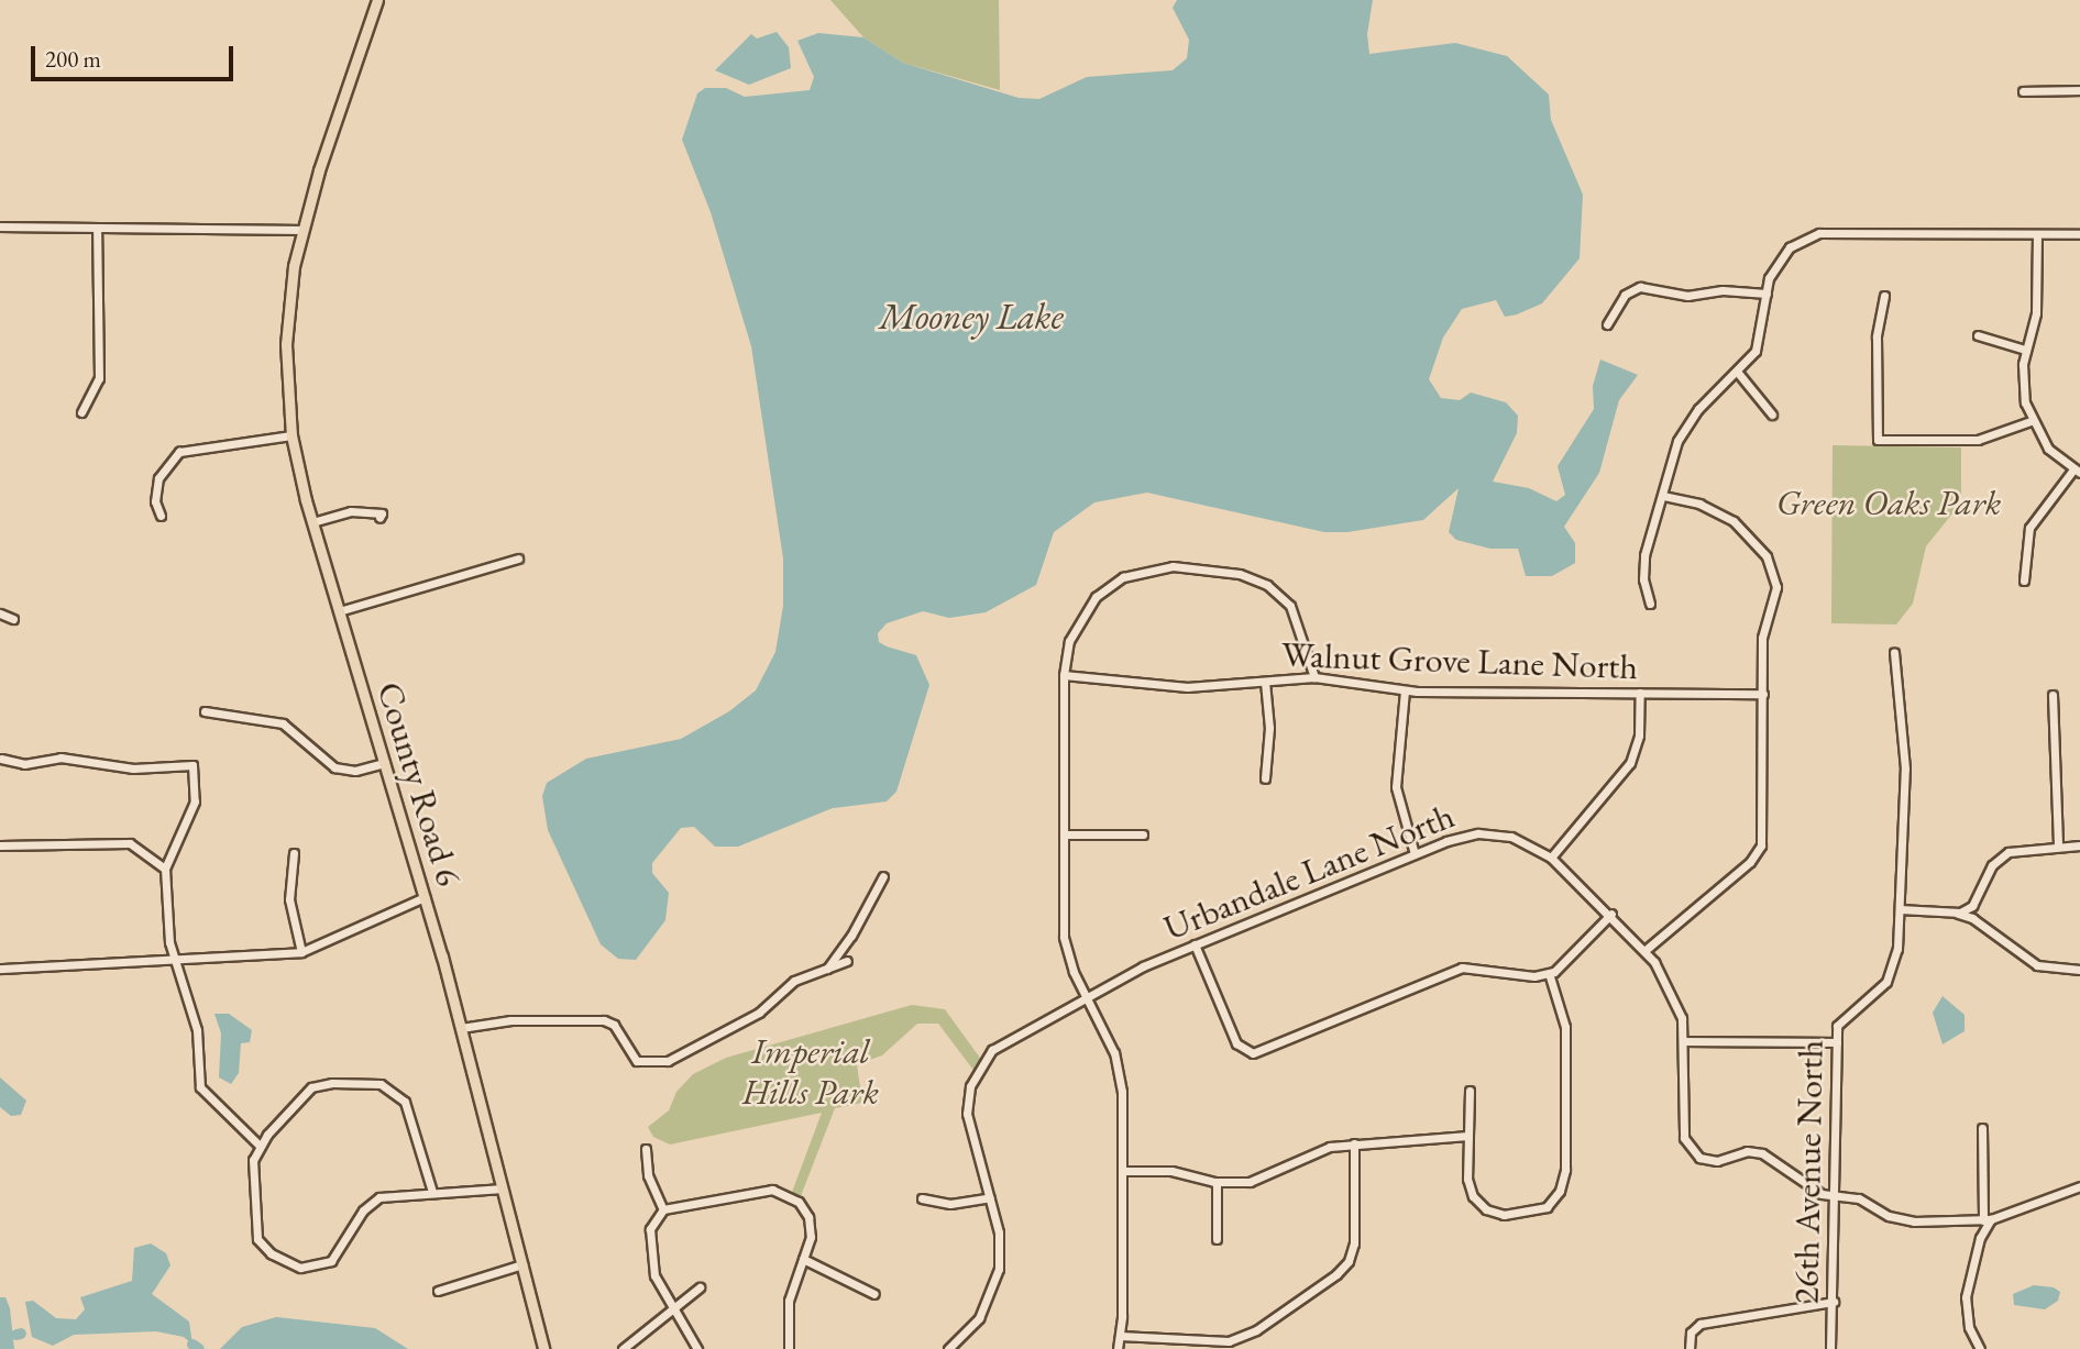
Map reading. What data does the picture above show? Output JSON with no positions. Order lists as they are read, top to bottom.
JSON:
{
  "streets": {
    "main road": ["County Road 6"],
    "street": ["Walnut Grove Lane North", "Urbandale Lane North", "26th Avenue North"]
  },
  "crossings": [
    ["Urbandale Lane North", "26th Avenue North"]
  ],
  "water": ["Mooney Lake"],
  "parks": ["Green Oaks Park", "Imperial Hills Park"],
  "scale_bar": "200 m"
}
